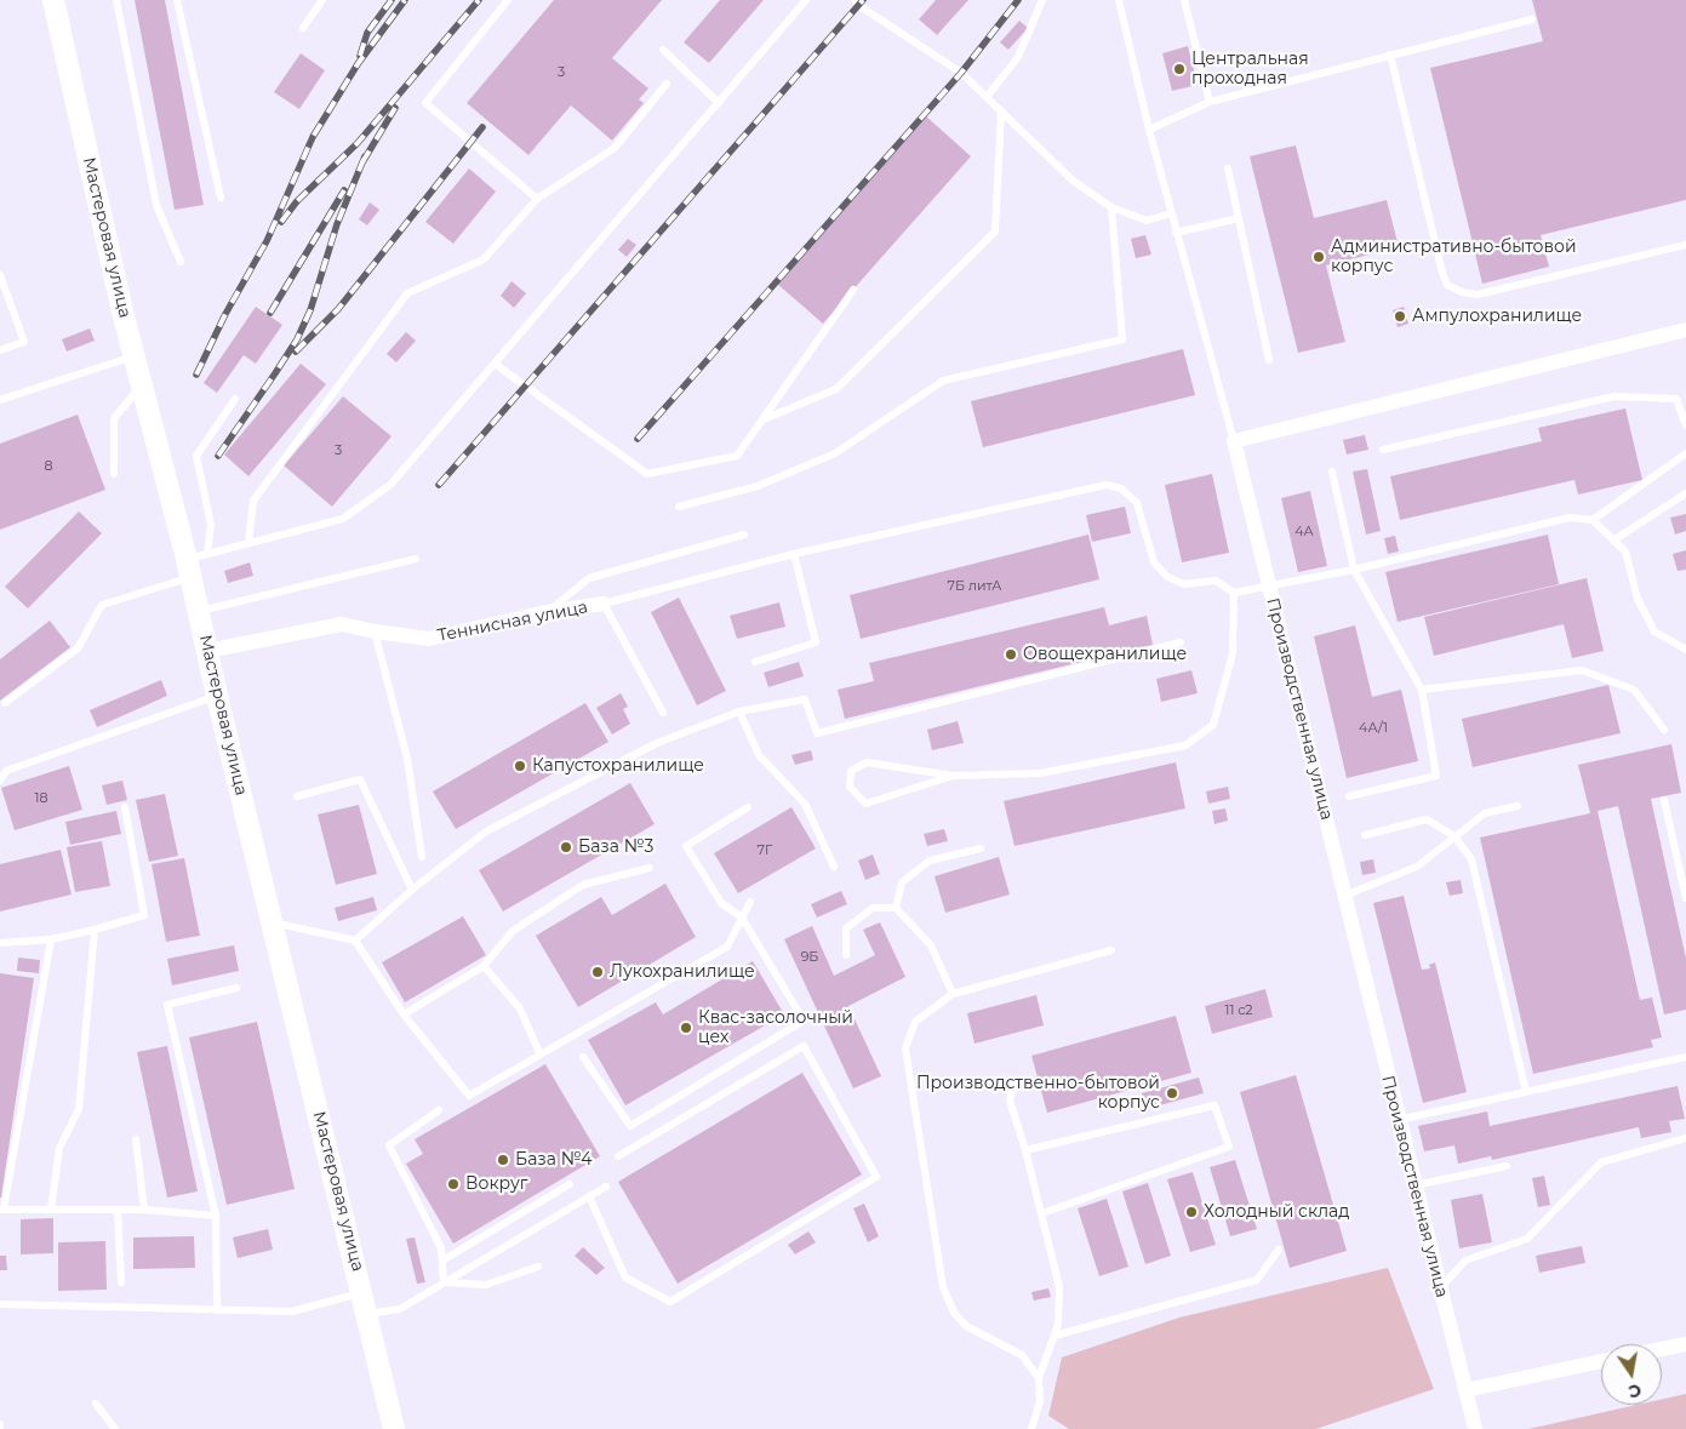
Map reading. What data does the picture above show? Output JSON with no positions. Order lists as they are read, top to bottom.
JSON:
{
  "streets": {
    "main road": ["Мастеровая улица"],
    "street": ["Теннисная улица", "Производственная улица"]
  },
  "crossings": [
    ["Мастеровая улица", "Теннисная улица"]
  ],
  "places": [
    "Центральная проходная",
    "Административно-бытовой корпус",
    "Ампулохранилище",
    "Овощехранилище",
    "Капустохранилище",
    "База №3",
    "Лукохранилище",
    "Квас-засолочный цех",
    "Производственно-бытовой корпус",
    "База №4",
    "Вокруг",
    "Холодный склад"
  ],
  "house_numbers": [
    "3",
    "3",
    "8",
    "4А",
    "7Б литА",
    "4А/1",
    "18",
    "7Г",
    "9Б",
    "11 с2"
  ],
  "north": "bottom"
}
